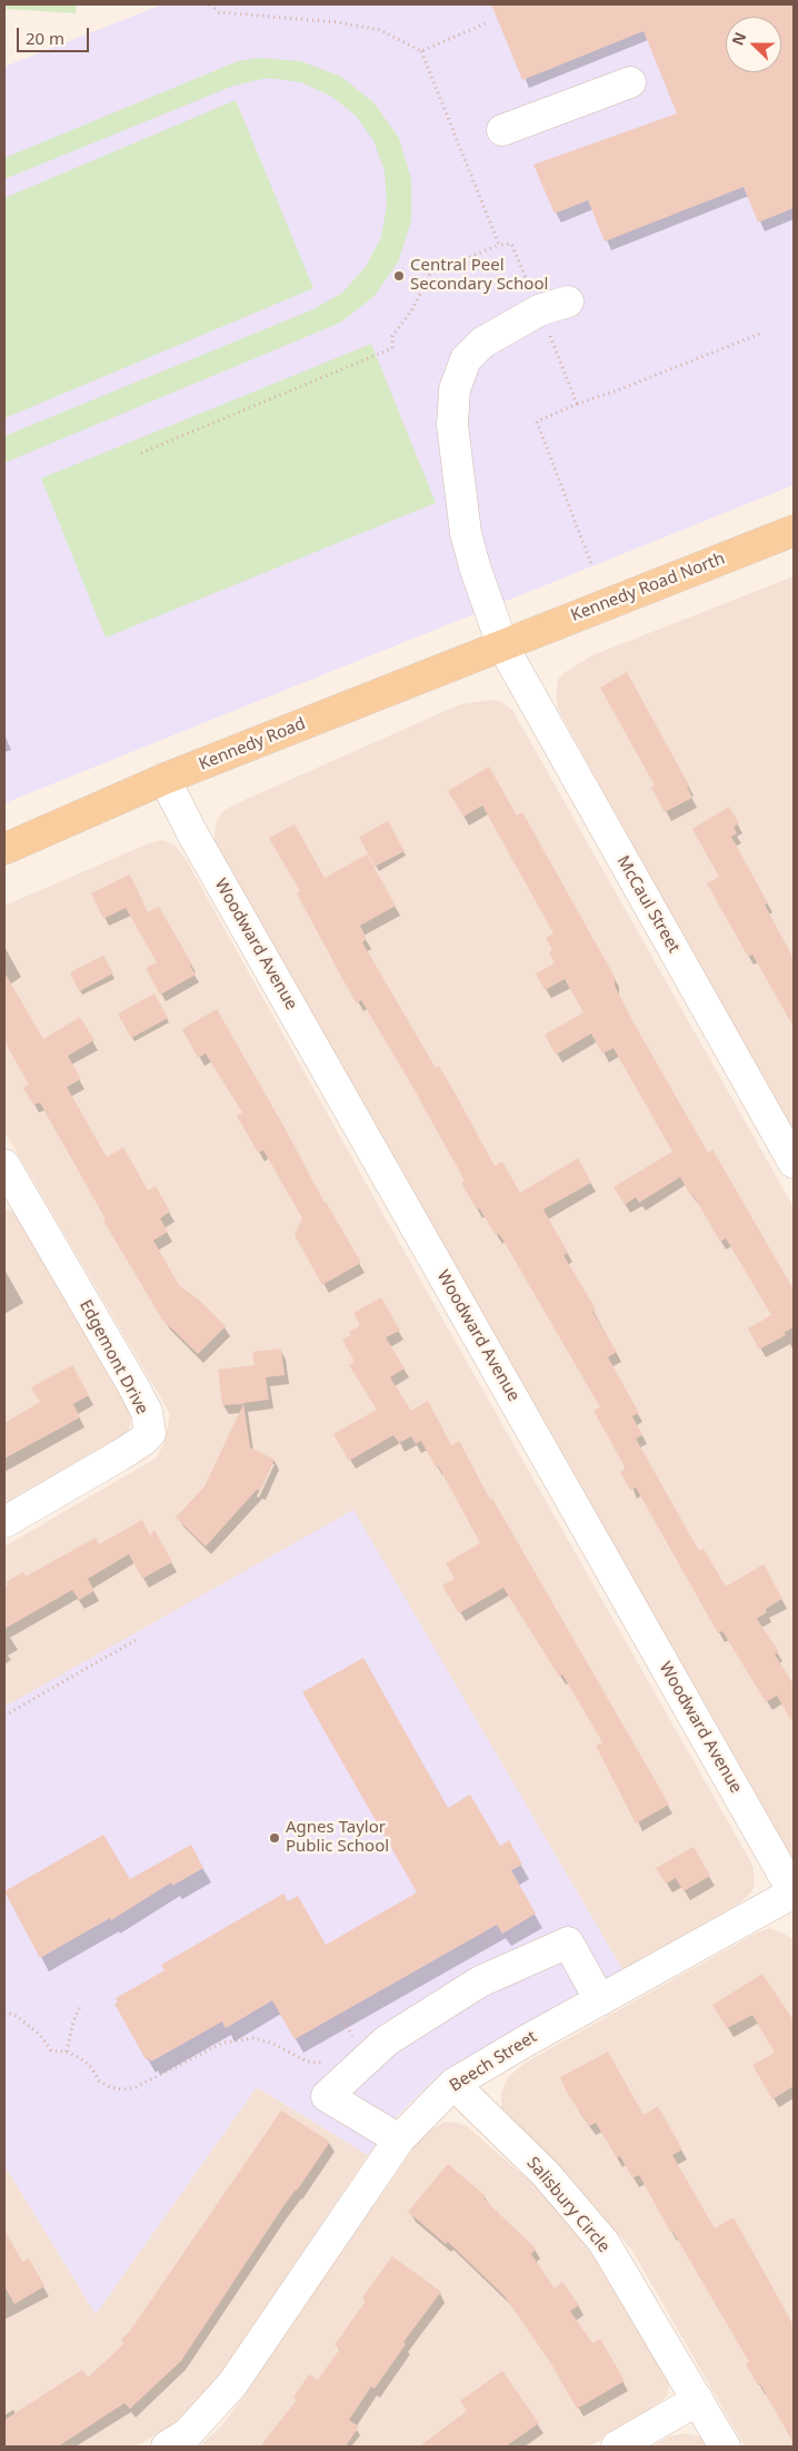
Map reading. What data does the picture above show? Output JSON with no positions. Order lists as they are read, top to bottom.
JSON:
{
  "streets": {
    "main road": ["Kennedy Road North", "Kennedy Road"],
    "street": [
      "McCaul Street",
      "Woodward Avenue",
      "Edgemont Drive",
      "Beech Street",
      "Salisbury Circle"
    ]
  },
  "crossings": [
    ["Kennedy Road North", "Kennedy Road"],
    ["Kennedy Road North", "McCaul Street"],
    ["Kennedy Road", "McCaul Street"],
    ["Kennedy Road", "Woodward Avenue"],
    ["Woodward Avenue", "Beech Street"],
    ["Beech Street", "Salisbury Circle"]
  ],
  "places": ["Central Peel Secondary School", "Agnes Taylor Public School"],
  "scale_bar": "20 m",
  "north": "left"
}
